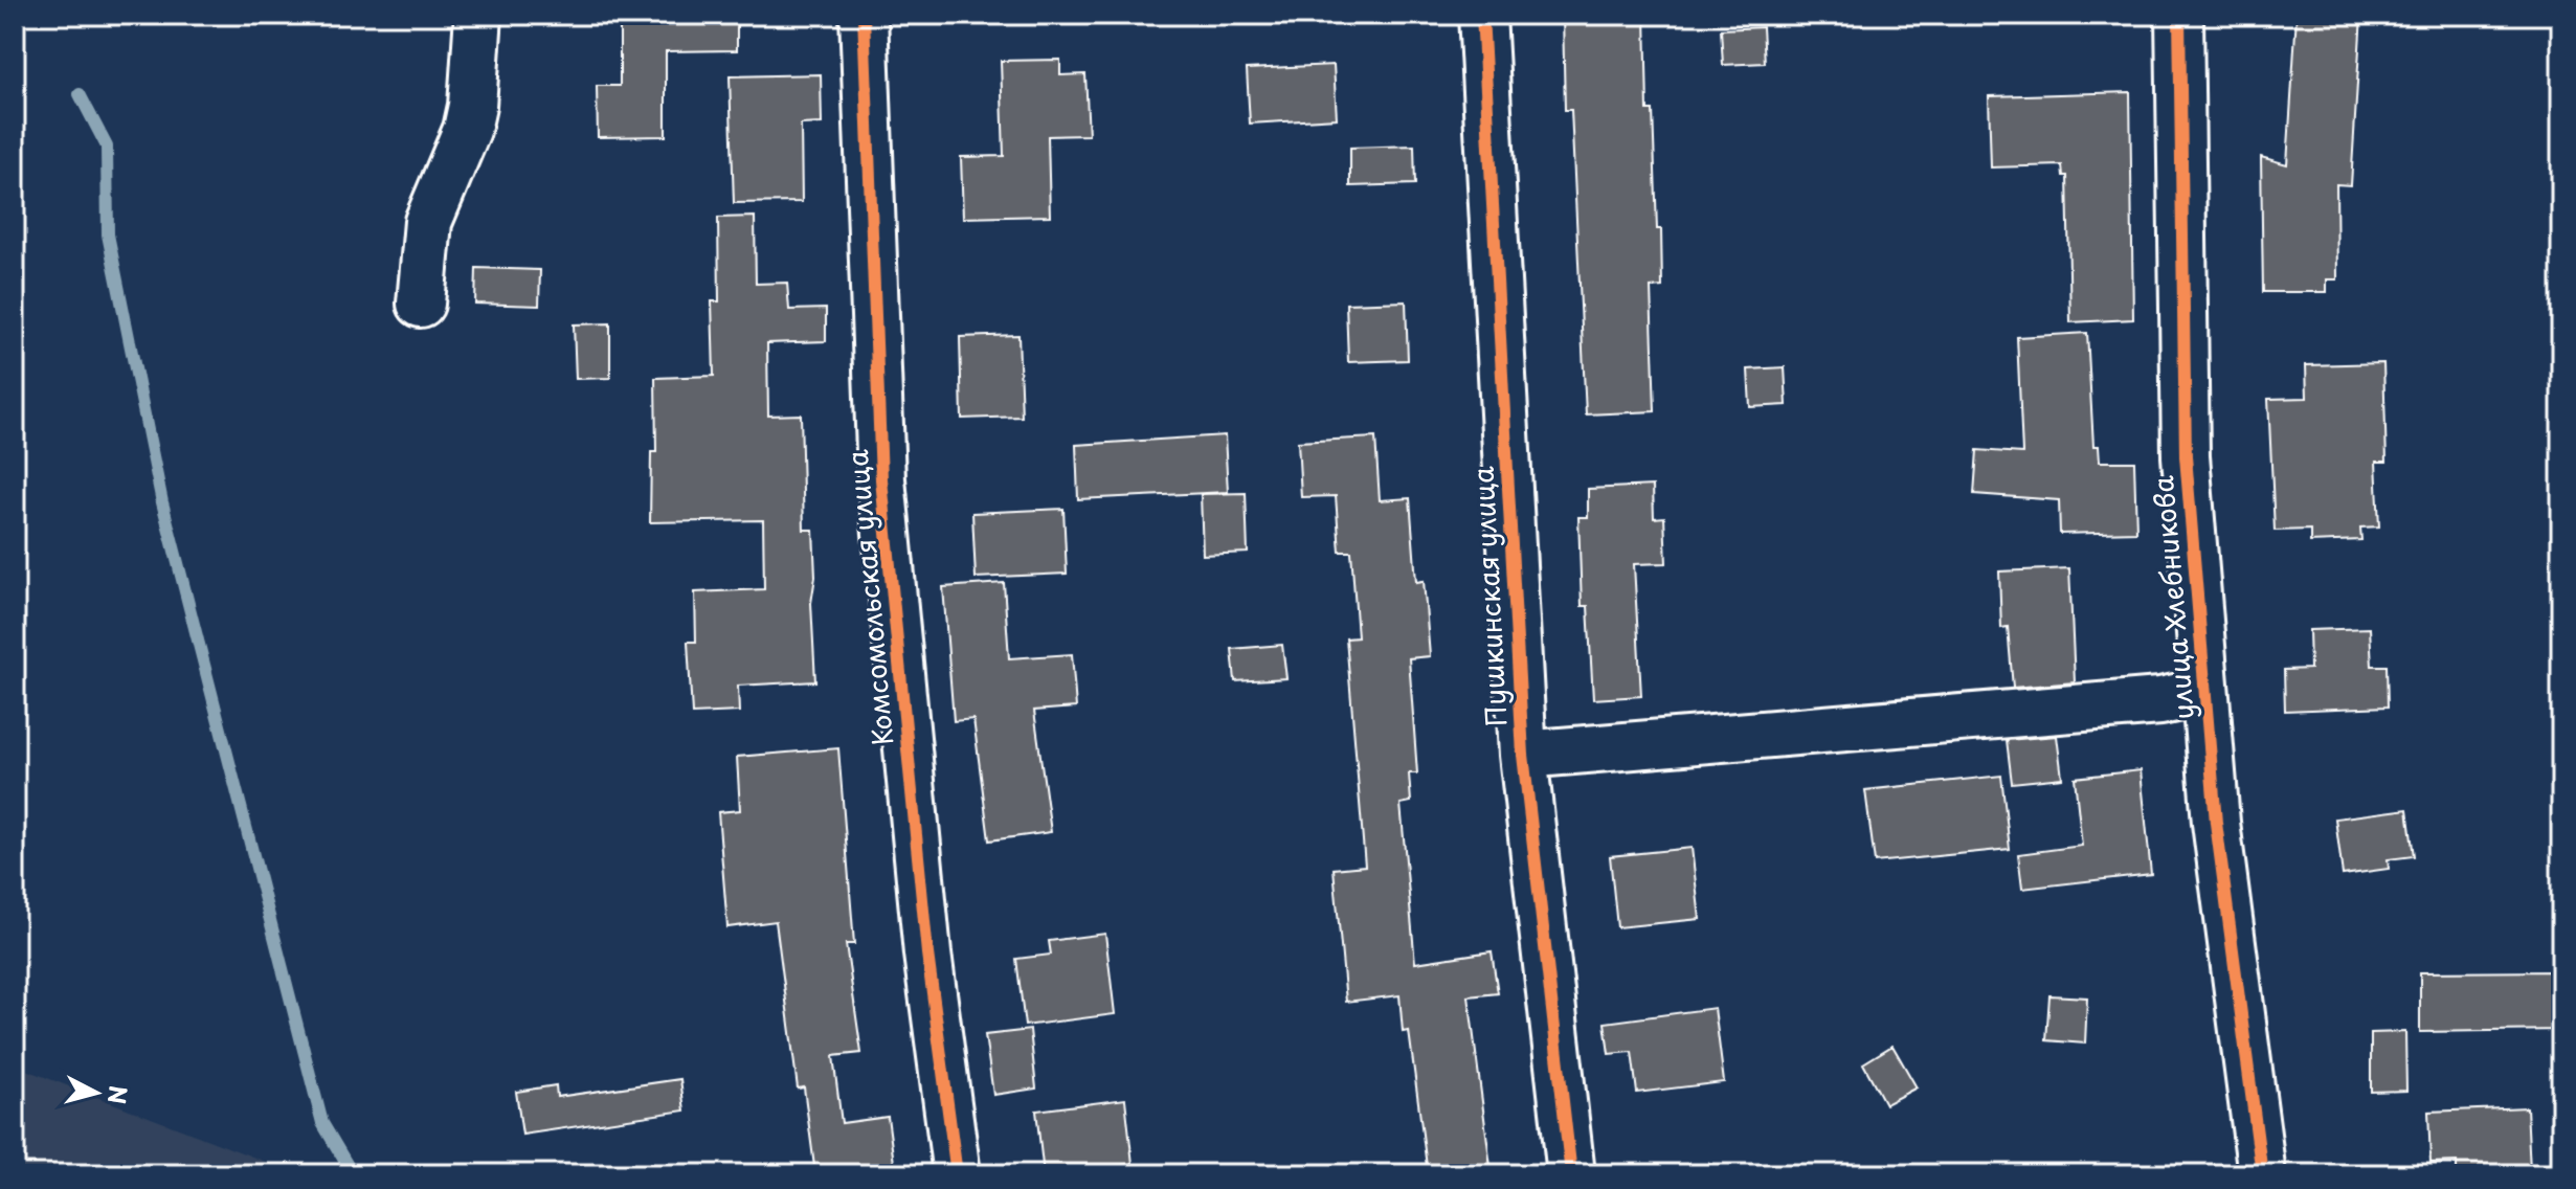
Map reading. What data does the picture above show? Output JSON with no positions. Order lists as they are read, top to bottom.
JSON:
{
  "streets": {
    "street": ["Пушкинская улица", "Комсомольская улица", "улица Хлебникова"]
  },
  "north": "right"
}
